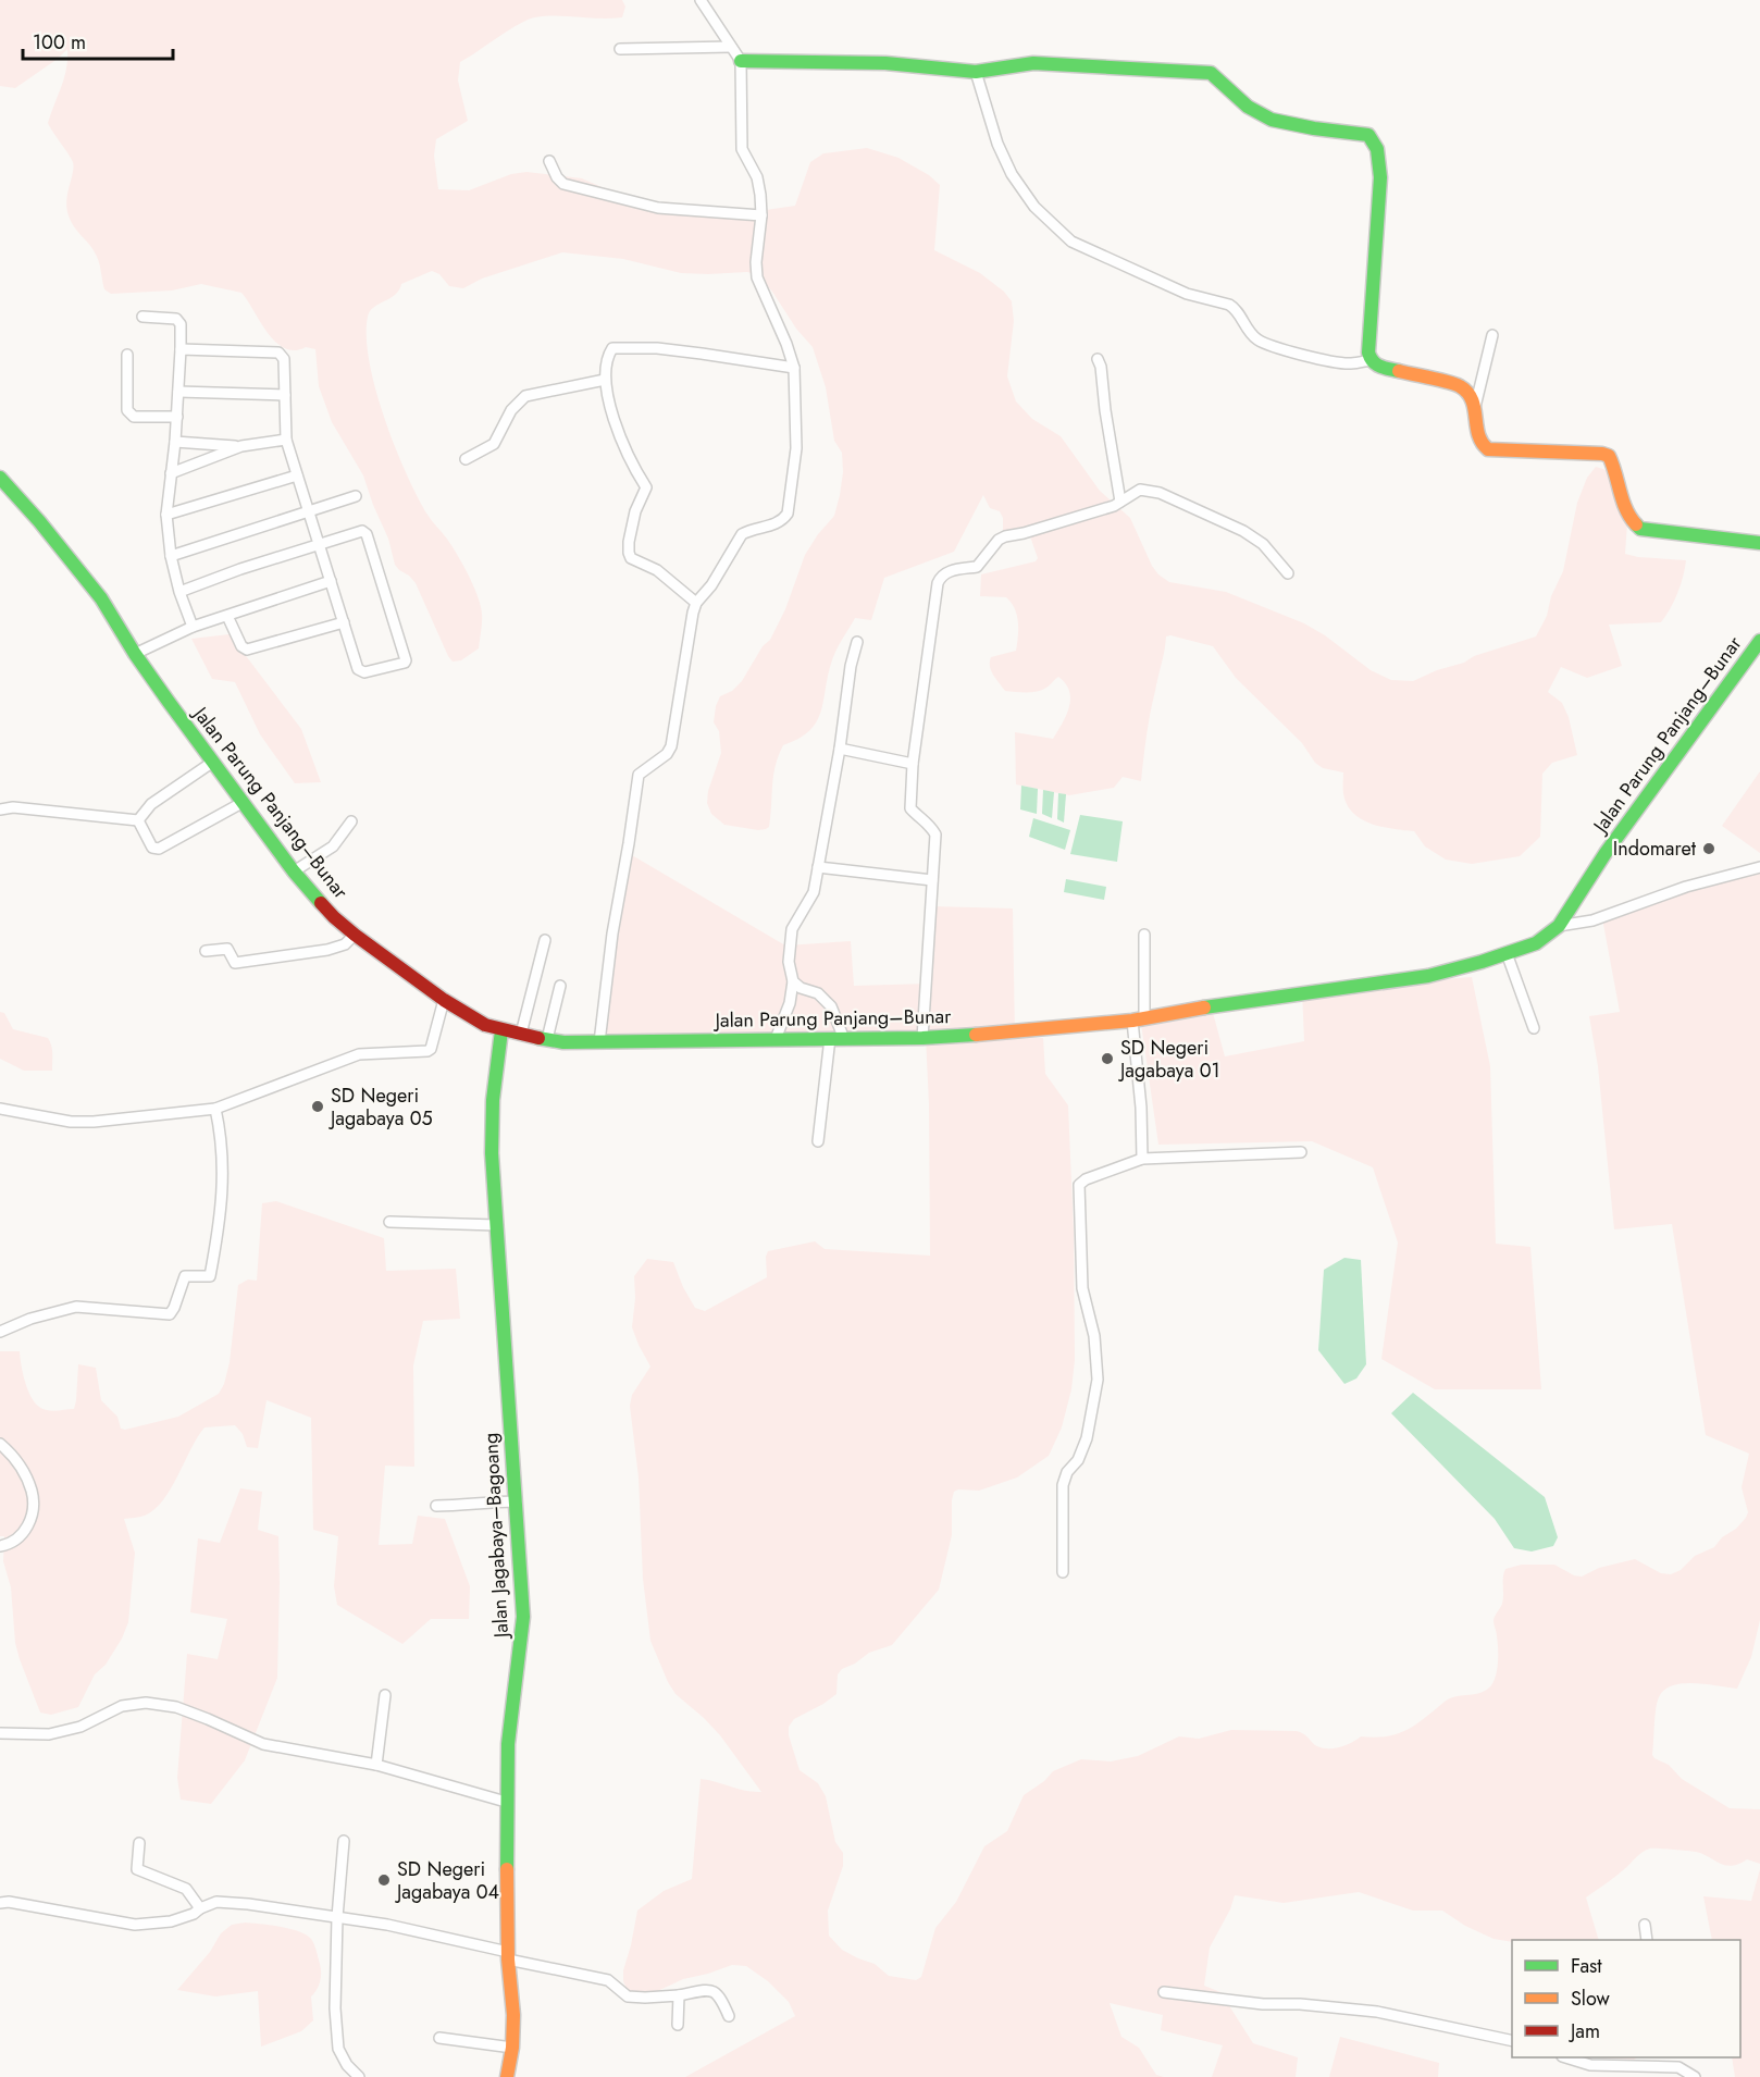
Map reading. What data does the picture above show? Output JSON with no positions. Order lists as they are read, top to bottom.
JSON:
{
  "streets": {
    "street": ["Jalan Parung Panjang–Bunar", "Jalan Jagabaya–Bagoang"]
  },
  "crossings": [
    ["Jalan Parung Panjang–Bunar", "Jalan Jagabaya–Bagoang"]
  ],
  "places": [
    "Indomaret",
    "SD Negeri Jagabaya 01",
    "SD Negeri Jagabaya 05",
    "SD Negeri Jagabaya 04"
  ],
  "legend": ["Fast", "Slow", "Jam"],
  "scale_bar": "100 m"
}
